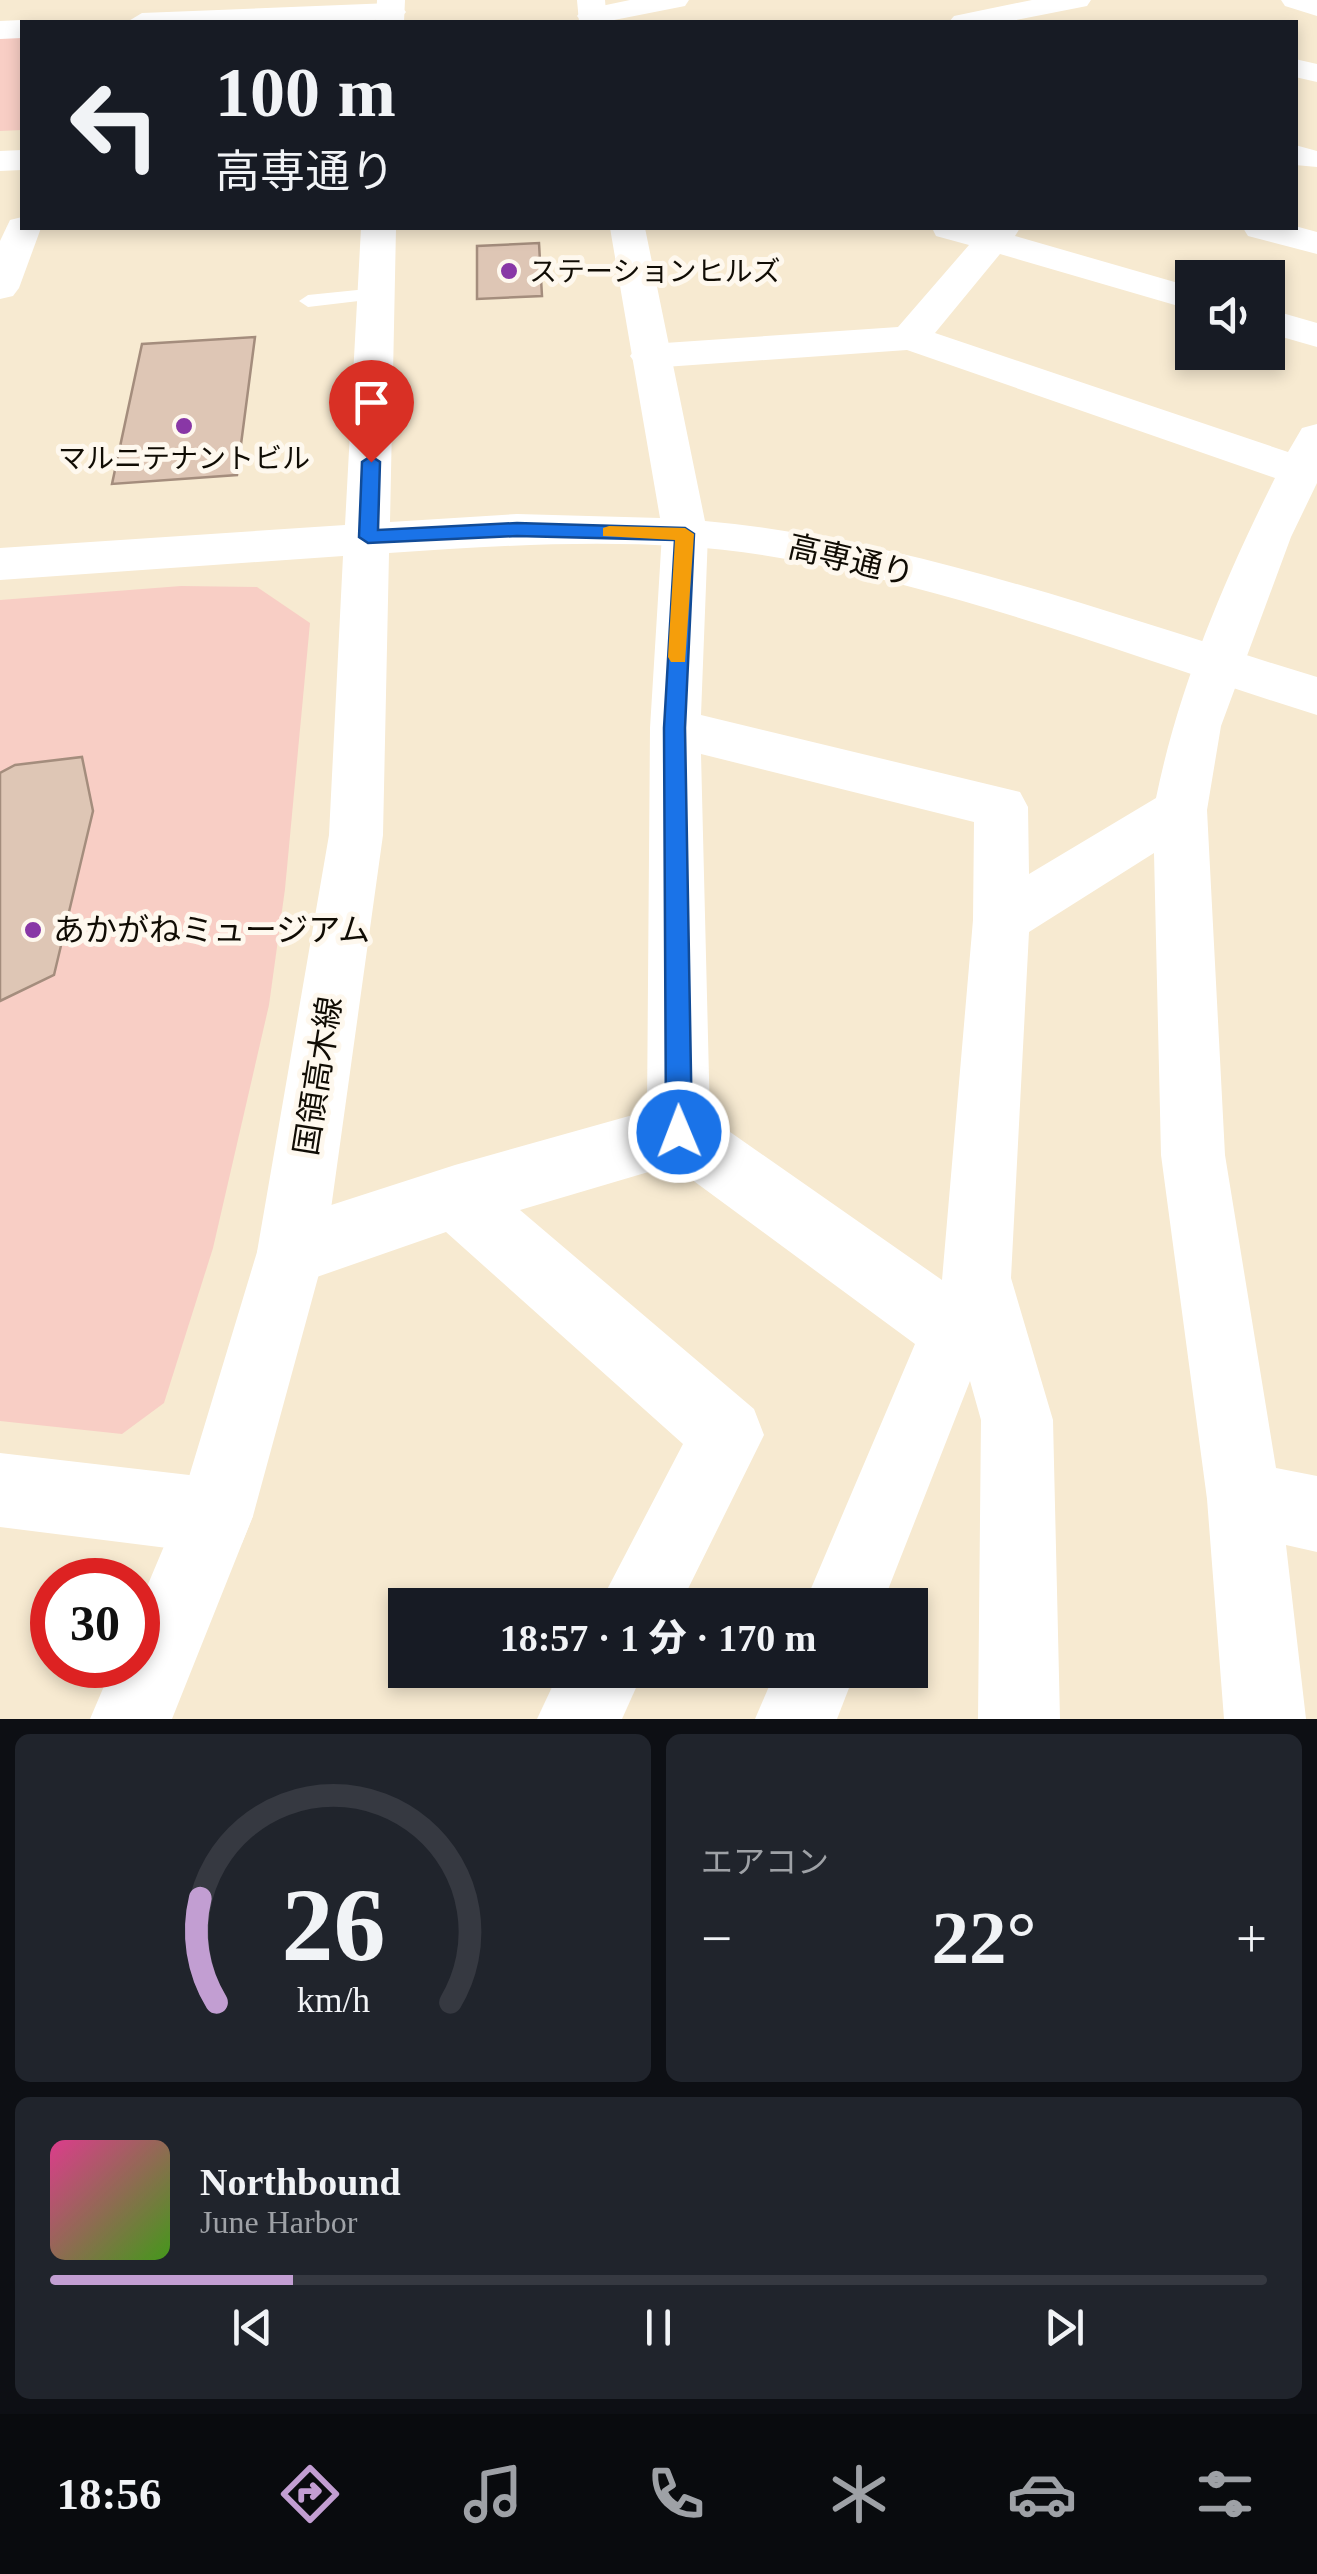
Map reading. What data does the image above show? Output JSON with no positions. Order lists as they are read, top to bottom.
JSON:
{
  "streets": {
    "street": ["高専通り", "国領高木線"]
  },
  "crossings": [
    ["高専通り", "国領高木線"]
  ],
  "places": ["ステーションヒルズ", "マルニテナントビル", "あかがねミュージアム"],
  "page": {
    "turn": ["100 m", "高専通り"],
    "limit": "30",
    "trip": "18:57 · 1 分 · 170 m",
    "tile": "エアコン",
    "heat": ["−", "22°", "+"],
    "song": ["Northbound", "June Harbor"],
    "tabs": "18:56",
    "gauge": ["26", "km/h"]
  }
}
